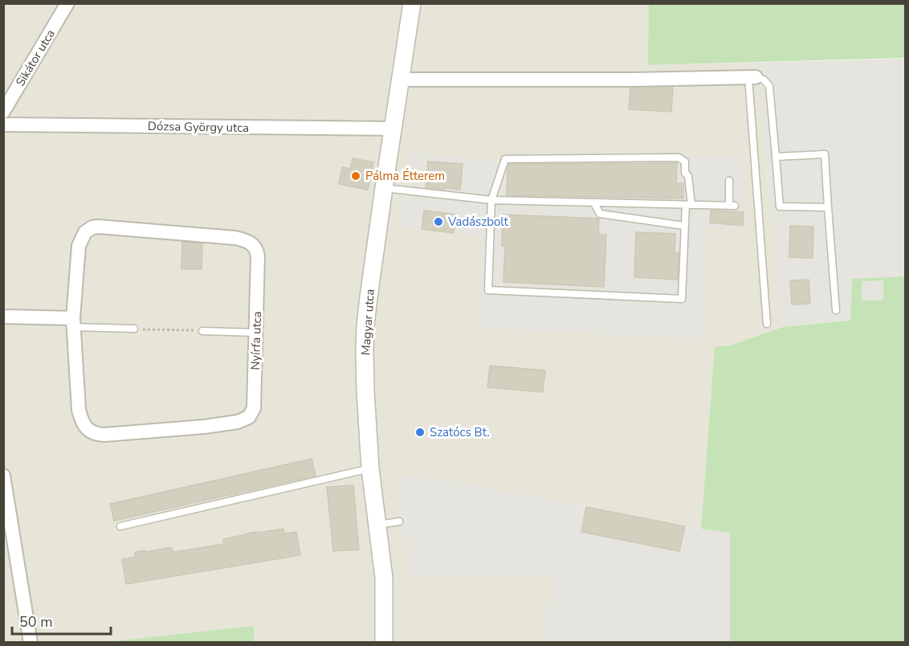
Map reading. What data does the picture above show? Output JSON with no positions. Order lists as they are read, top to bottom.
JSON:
{
  "streets": {
    "street": [
      "Sikátor utca",
      "Dózsa György utca",
      "Magyar utca",
      "Nyírfa utca"
    ]
  },
  "crossings": [
    ["Dózsa György utca", "Magyar utca"]
  ],
  "places": ["Pálma Étterem", "Vadászbolt", "Szatócs Bt."],
  "scale_bar": "50 m"
}
